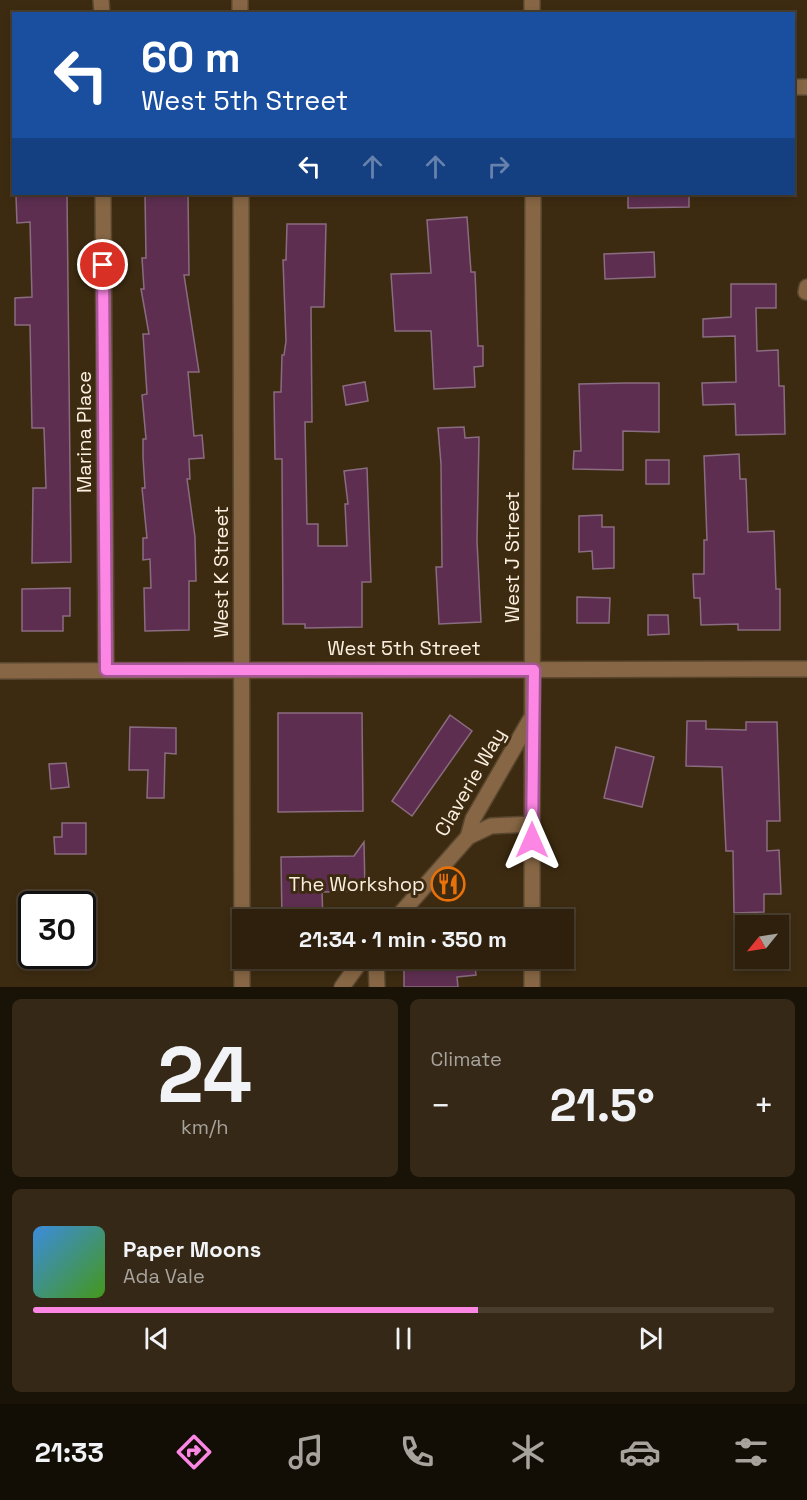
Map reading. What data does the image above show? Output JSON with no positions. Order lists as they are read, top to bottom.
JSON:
{
  "streets": {
    "street": [
      "Marina Place",
      "West J Street",
      "West K Street",
      "West 5th Street",
      "Claverie Way"
    ]
  },
  "crossings": [
    ["Marina Place", "West 5th Street"],
    ["West J Street", "West 5th Street"],
    ["West J Street", "Claverie Way"],
    ["West K Street", "West 5th Street"]
  ],
  "places": {
    "restaurant": ["The Workshop"]
  },
  "north": "bottom left",
  "page": {
    "turn": ["60 m", "West 5th Street"],
    "limit": "30",
    "trip": "21:34 · 1 min · 350 m",
    "tile": [
      ["24", "km/h"],
      "Climate"
    ],
    "heat": ["−", "21.5°", "+"],
    "song": ["Paper Moons", "Ada Vale"],
    "tabs": "21:33"
  }
}
